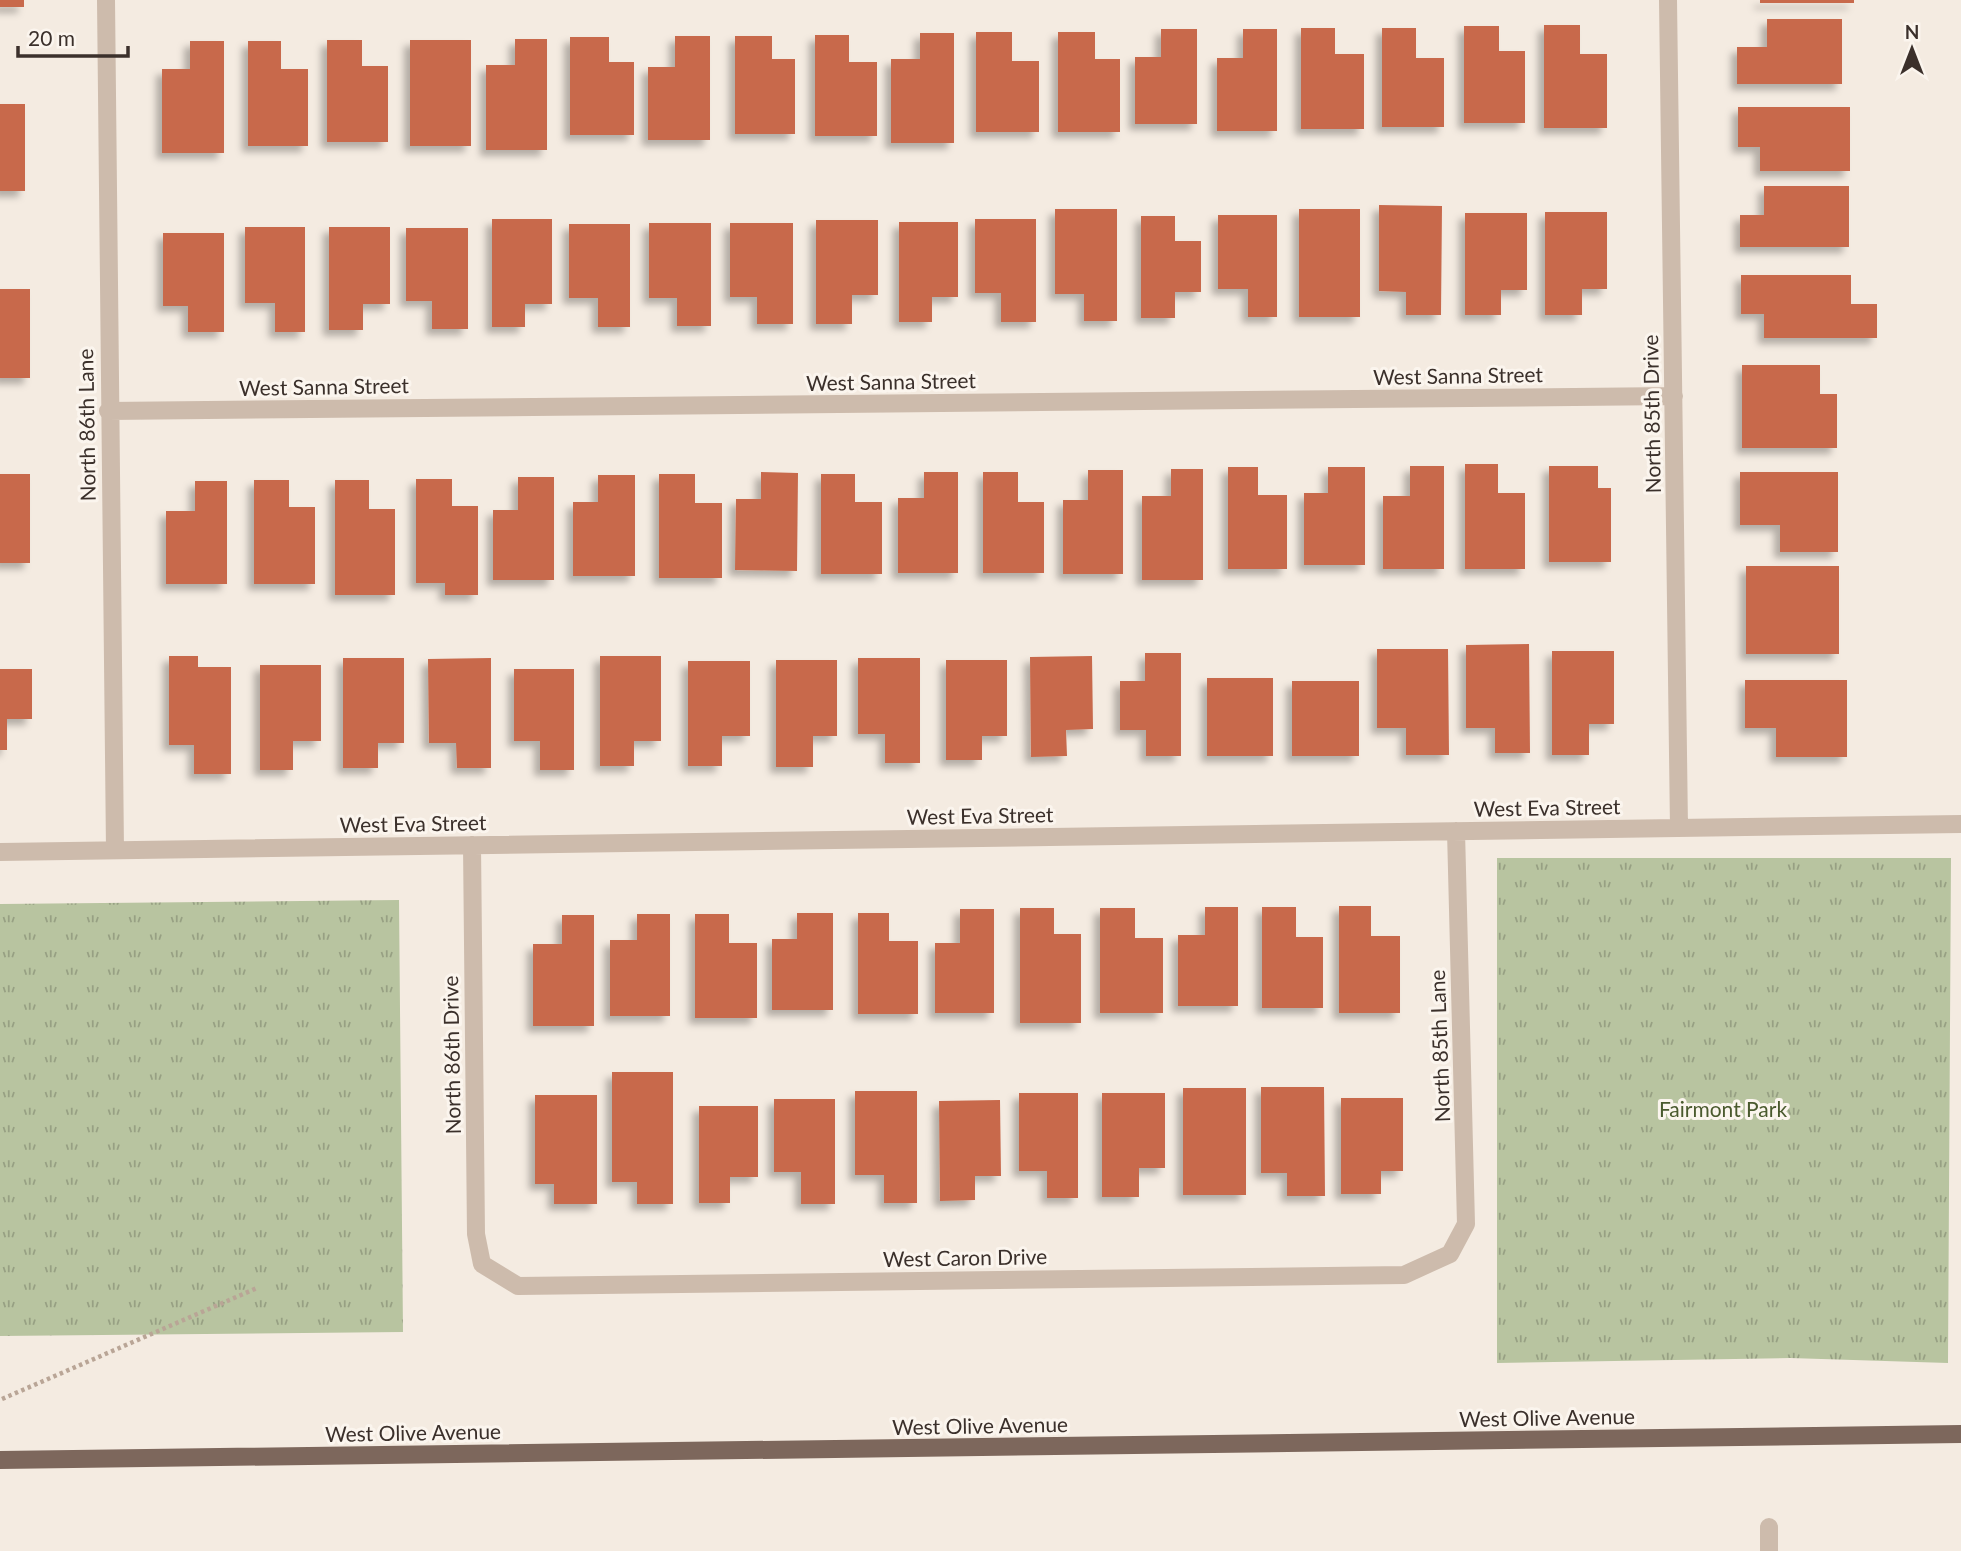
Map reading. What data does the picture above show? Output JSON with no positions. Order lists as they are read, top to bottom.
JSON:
{
  "streets": {
    "main road": ["West Olive Avenue"],
    "street": [
      "West Sanna Street",
      "North 85th Drive",
      "North 86th Lane",
      "West Eva Street",
      "North 85th Lane",
      "North 86th Drive",
      "West Caron Drive"
    ]
  },
  "crossings": [
    ["West Sanna Street", "North 85th Drive"],
    ["West Sanna Street", "North 86th Lane"],
    ["North 85th Drive", "West Eva Street"],
    ["North 86th Lane", "West Eva Street"],
    ["West Eva Street", "North 85th Lane"],
    ["West Eva Street", "North 86th Drive"],
    ["North 85th Lane", "West Caron Drive"],
    ["North 86th Drive", "West Caron Drive"]
  ],
  "parks": ["Fairmont Park"],
  "scale_bar": "20 m",
  "north": "top"
}
